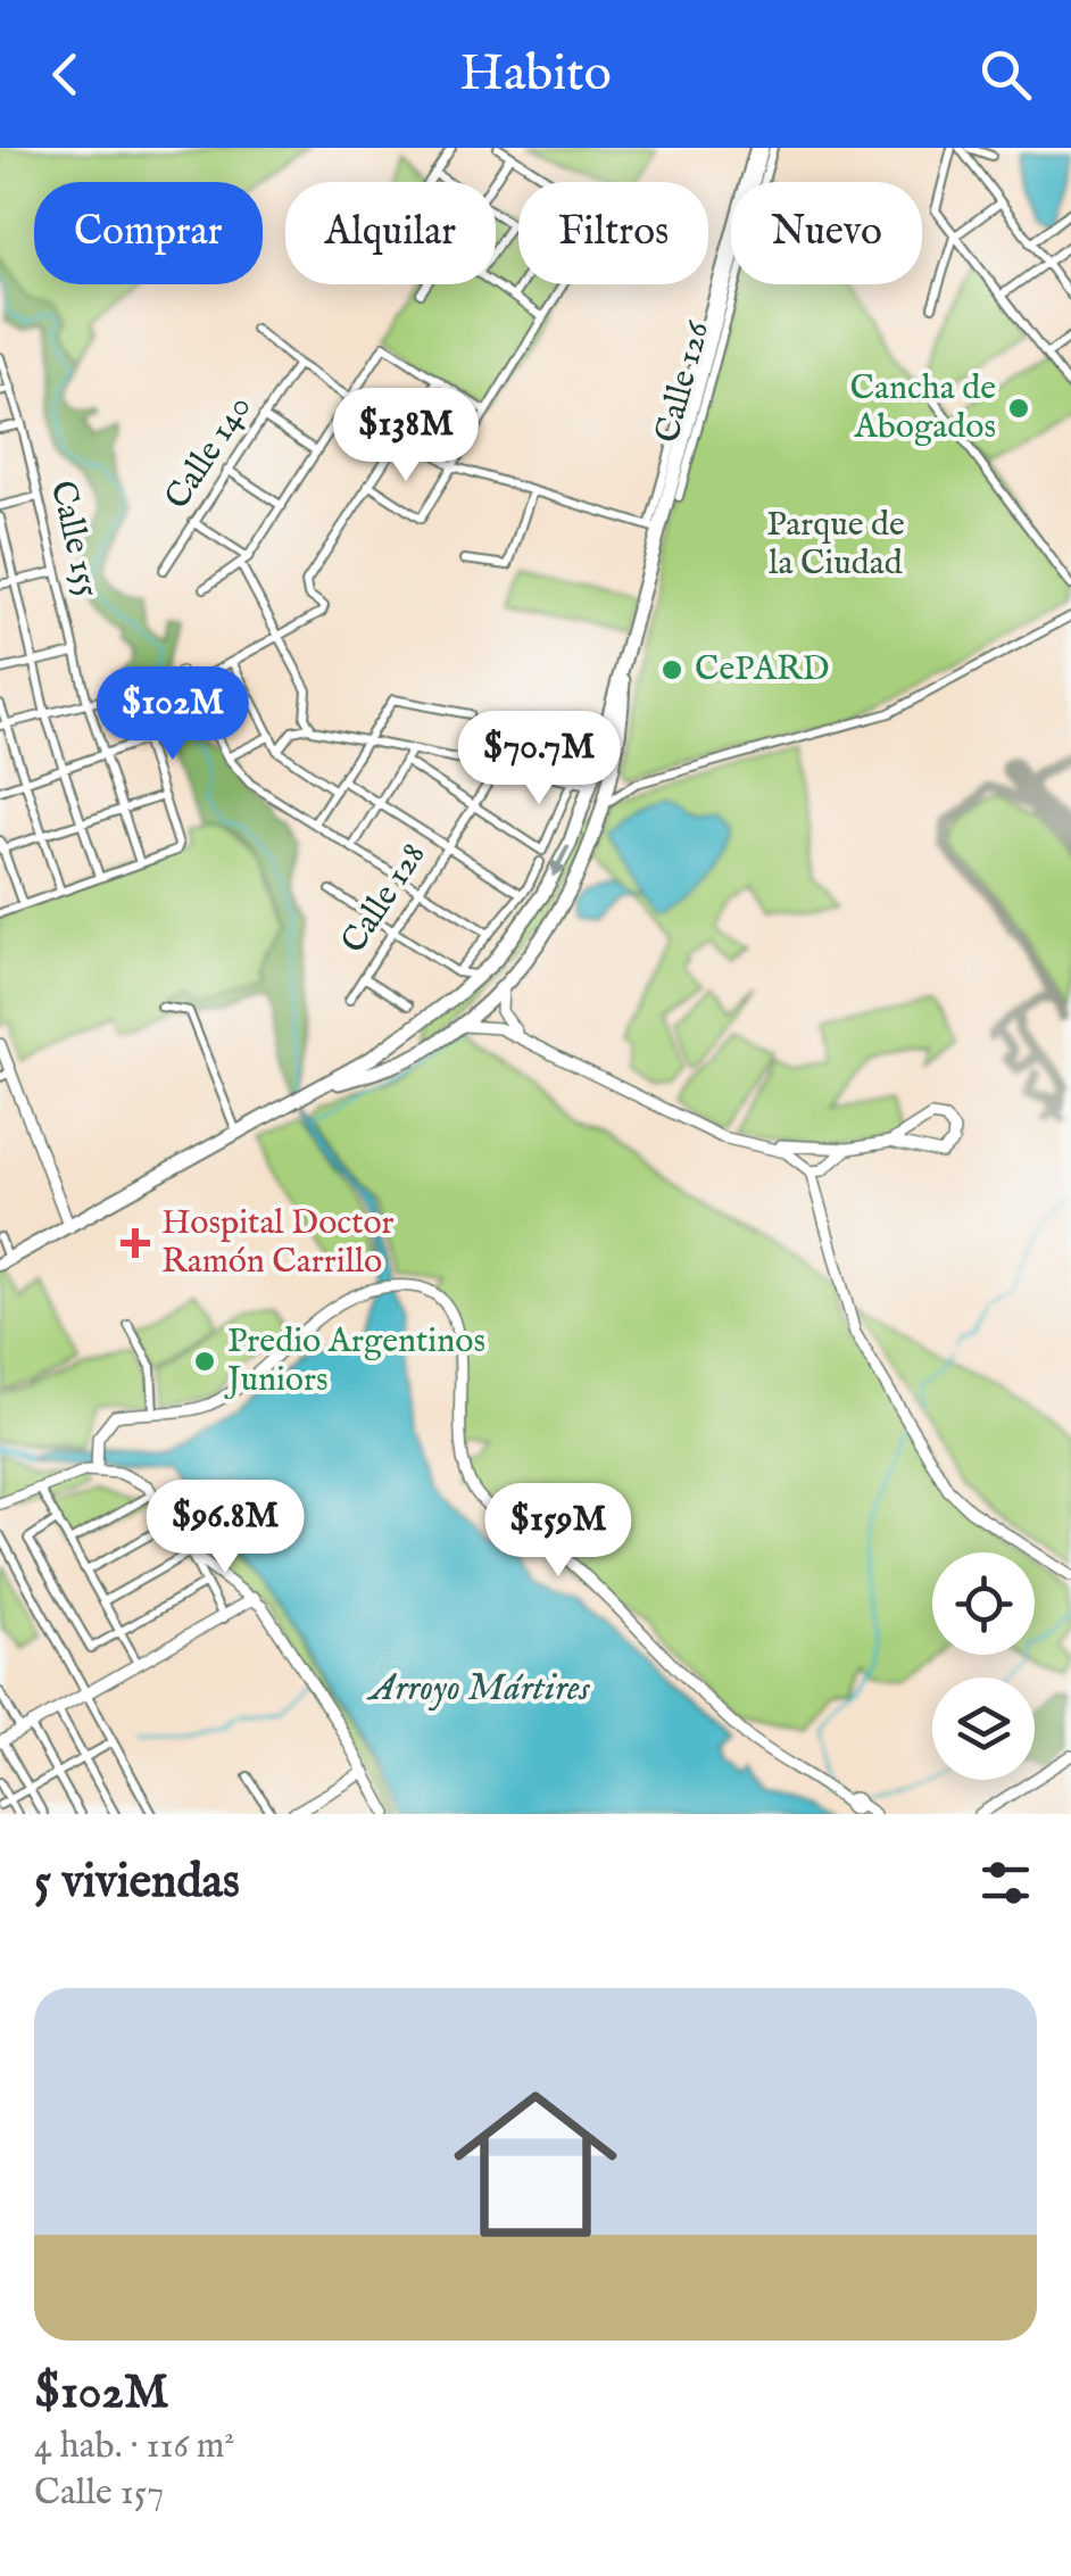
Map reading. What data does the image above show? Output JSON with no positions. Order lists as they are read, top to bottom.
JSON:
{
  "streets": {
    "street": [
      "Calle 126",
      "Calle 140",
      "Calle 155",
      "Calle 128"
    ]
  },
  "water": ["Arroyo Mártires"],
  "parks": ["Parque de la Ciudad"],
  "places": {
    "other": ["Cancha de Abogados", "CePARD", "Predio Argentinos Juniors"],
    "health": ["Hospital Doctor Ramón Carrillo"]
  },
  "page": {
    "header": "Habito",
    "chip": [
      "Comprar",
      "Alquilar",
      "Filtros",
      "Nuevo"
    ],
    "price": [
      "$138M",
      "$102M",
      "$70.7M",
      "$96.8M",
      "$159M"
    ],
    "heading": "5 viviendas",
    "list": [
      {
        "name": "$102M",
        "note": "4 hab. · 116 m² · Calle 157"
      }
    ]
  }
}
